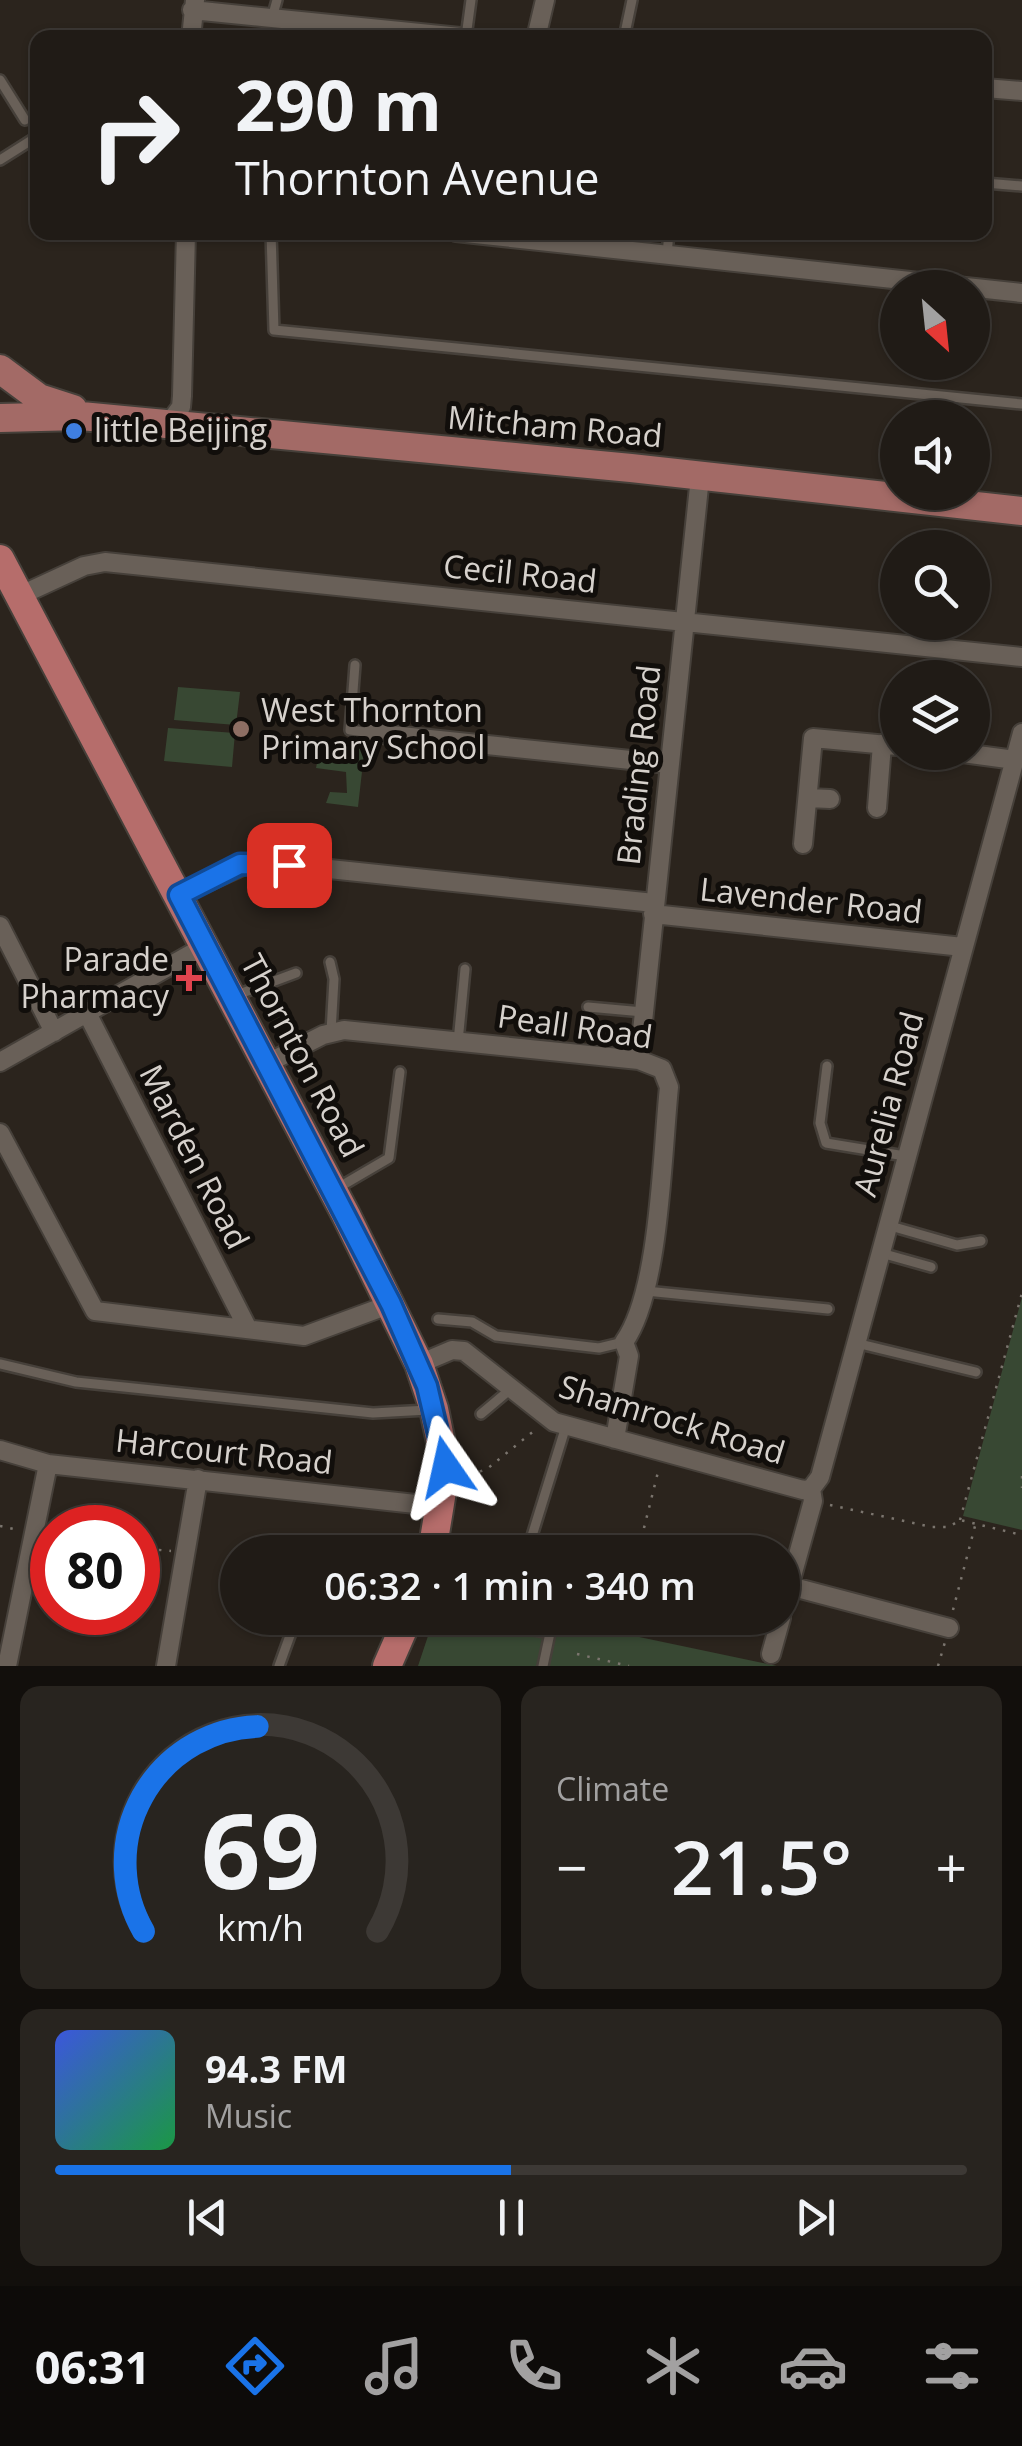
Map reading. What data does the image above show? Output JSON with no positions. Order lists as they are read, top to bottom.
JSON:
{
  "streets": {
    "highway": ["Thornton Road"],
    "main road": ["Mitcham Road"],
    "street": [
      "Cecil Road",
      "Brading Road",
      "Lavender Road",
      "Peall Road",
      "Aurelia Road",
      "Marden Road",
      "Shamrock Road",
      "Harcourt Road"
    ]
  },
  "crossings": [
    ["Mitcham Road", "Brading Road"],
    ["Cecil Road", "Brading Road"],
    ["Cecil Road", "Thornton Road"],
    ["Brading Road", "Lavender Road"],
    ["Brading Road", "Peall Road"],
    ["Lavender Road", "Thornton Road"],
    ["Lavender Road", "Aurelia Road"],
    ["Thornton Road", "Shamrock Road"],
    ["Thornton Road", "Harcourt Road"],
    ["Aurelia Road", "Shamrock Road"]
  ],
  "places": {
    "other": ["little Beijing", "West Thornton Primary School"],
    "health": ["Parade Pharmacy"]
  },
  "north": "bottom right",
  "page": {
    "turn": ["290 m", "Thornton Avenue"],
    "limit": "80",
    "trip": "06:32 · 1 min · 340 m",
    "tile": "Climate",
    "heat": ["−", "21.5°", "+"],
    "song": ["94.3 FM", "Music"],
    "tabs": "06:31",
    "gauge": ["69", "km/h"]
  }
}
